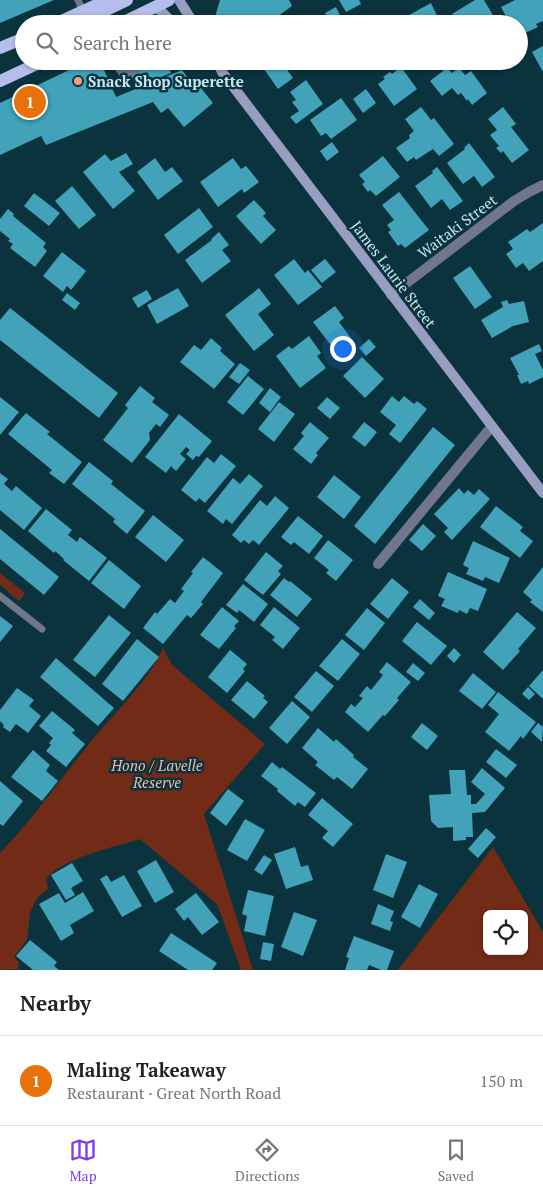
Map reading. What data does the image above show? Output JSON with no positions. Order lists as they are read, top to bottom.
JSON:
{
  "streets": {
    "street": ["Waitaki Street", "James Laurie Street"]
  },
  "crossings": [
    ["Waitaki Street", "James Laurie Street"]
  ],
  "parks": ["Hono / Lavelle Reserve"],
  "places": ["Snack Shop Superette"],
  "page": {
    "search": "Search here",
    "pins": "1",
    "heading": "Nearby",
    "list": [
      {
        "mark": "1",
        "name": "Maling Takeaway",
        "note": "Restaurant · Great North Road",
        "value": "150 m"
      }
    ],
    "nav": ["Map", "Directions", "Saved"]
  }
}
